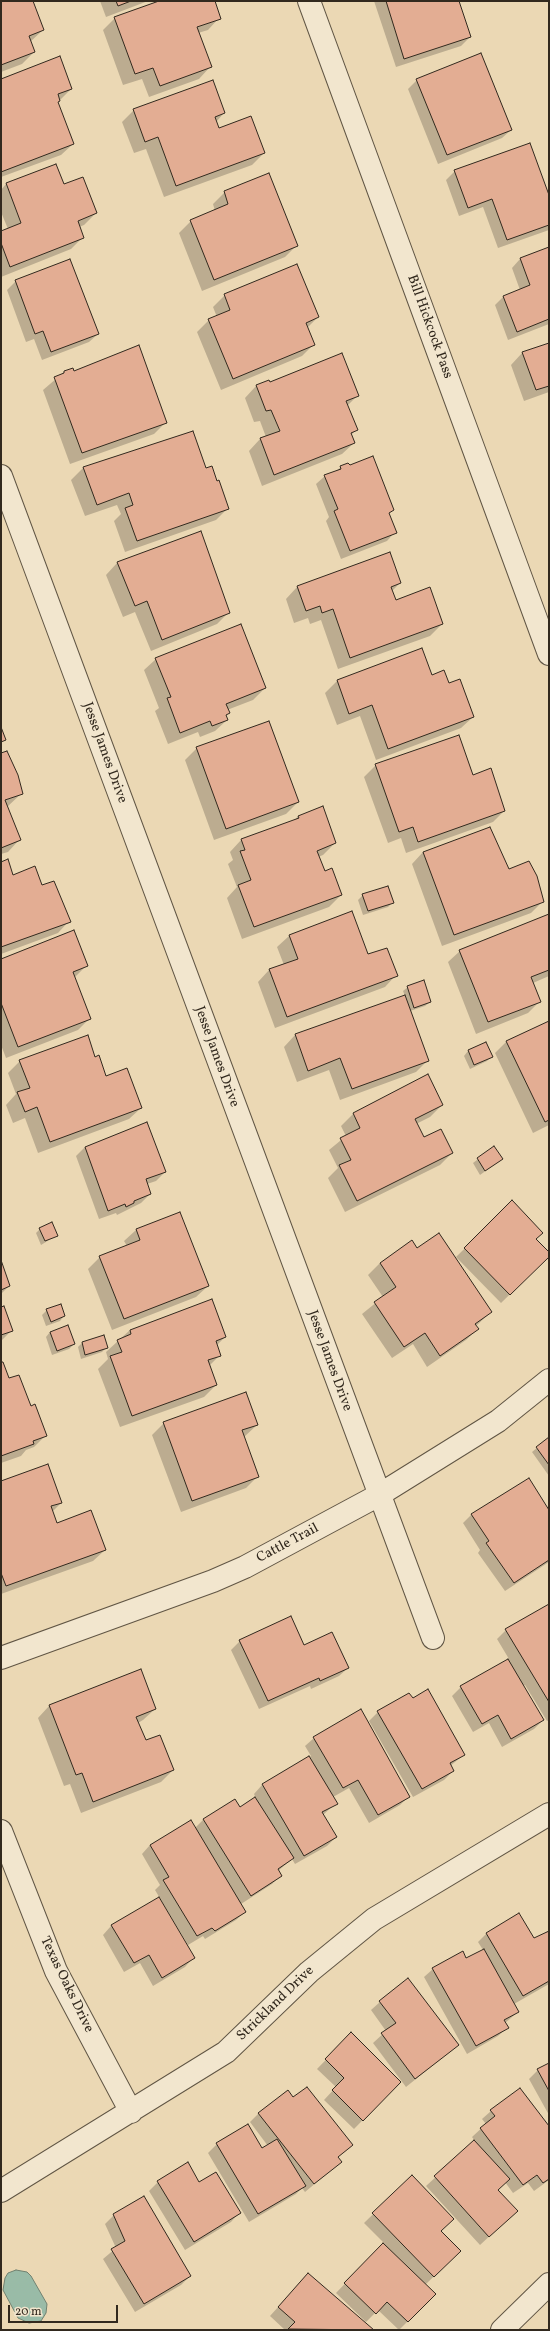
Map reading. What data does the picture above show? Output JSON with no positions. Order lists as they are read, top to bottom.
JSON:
{
  "streets": {
    "street": [
      "Bill Hickcock Pass",
      "Jesse James Drive",
      "Cattle Trail",
      "Texas Oaks Drive",
      "Strickland Drive"
    ]
  },
  "crossings": [
    ["Jesse James Drive", "Cattle Trail"],
    ["Texas Oaks Drive", "Strickland Drive"]
  ],
  "scale_bar": "20 m"
}
